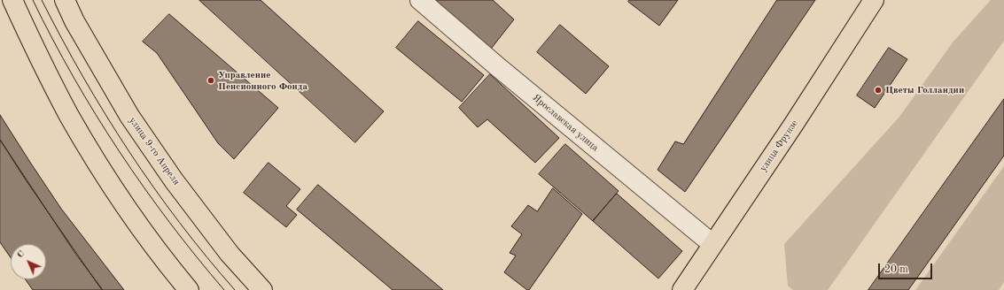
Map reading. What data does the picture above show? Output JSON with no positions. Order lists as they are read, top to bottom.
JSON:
{
  "streets": {
    "main road": ["улица Фрунзе", "улица 9-го Апреля"],
    "street": ["Ярославская улица"]
  },
  "crossings": [
    ["Ярославская улица", "улица Фрунзе"]
  ],
  "places": ["Управление Пенсионного Фонда", "Цветы Голландии"],
  "scale_bar": "20 m",
  "north": "top left"
}
